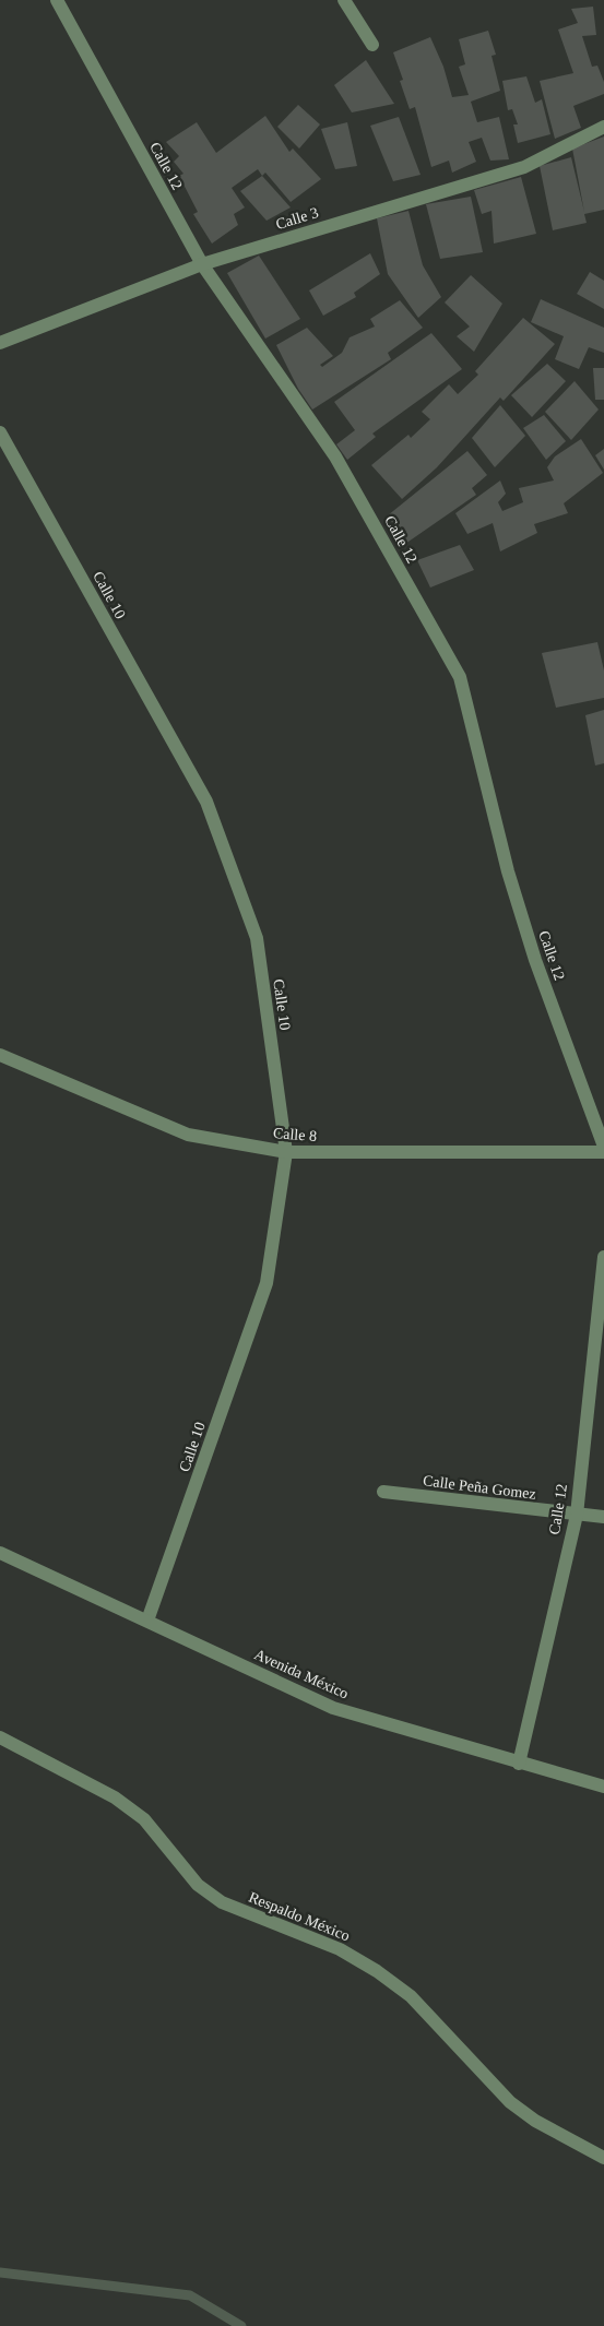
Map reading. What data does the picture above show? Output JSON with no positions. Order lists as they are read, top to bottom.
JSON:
{
  "streets": {
    "street": [
      "Calle 12",
      "Calle 3",
      "Calle 10",
      "Calle 8",
      "Calle Peña Gomez",
      "Avenida México",
      "Respaldo México"
    ]
  },
  "crossings": [
    ["Calle 12", "Calle 3"],
    ["Calle 12", "Calle Peña Gomez"],
    ["Calle 12", "Avenida México"],
    ["Calle 10", "Calle 8"],
    ["Calle 10", "Avenida México"]
  ]
}
